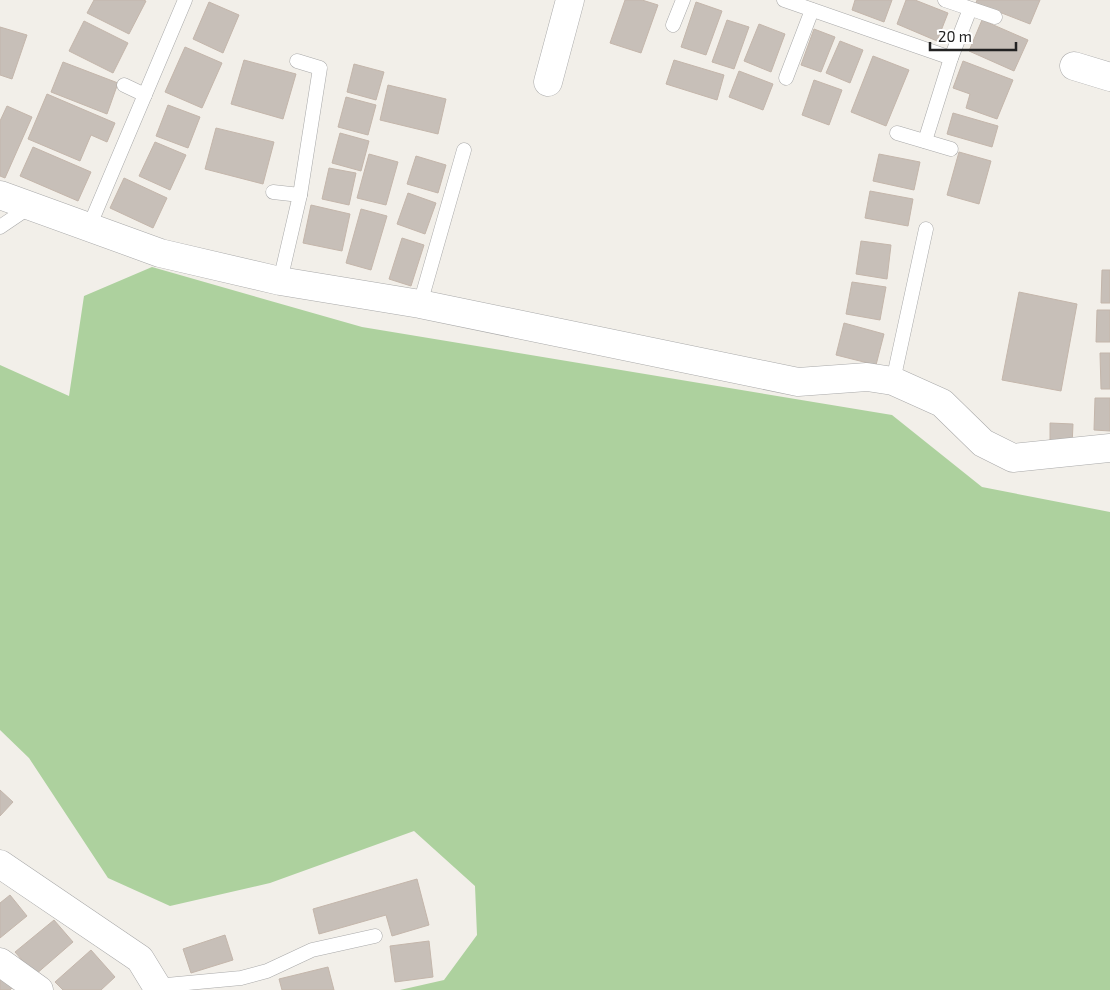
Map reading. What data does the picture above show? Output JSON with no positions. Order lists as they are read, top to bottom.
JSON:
{
  "scale_bar": "20 m"
}
